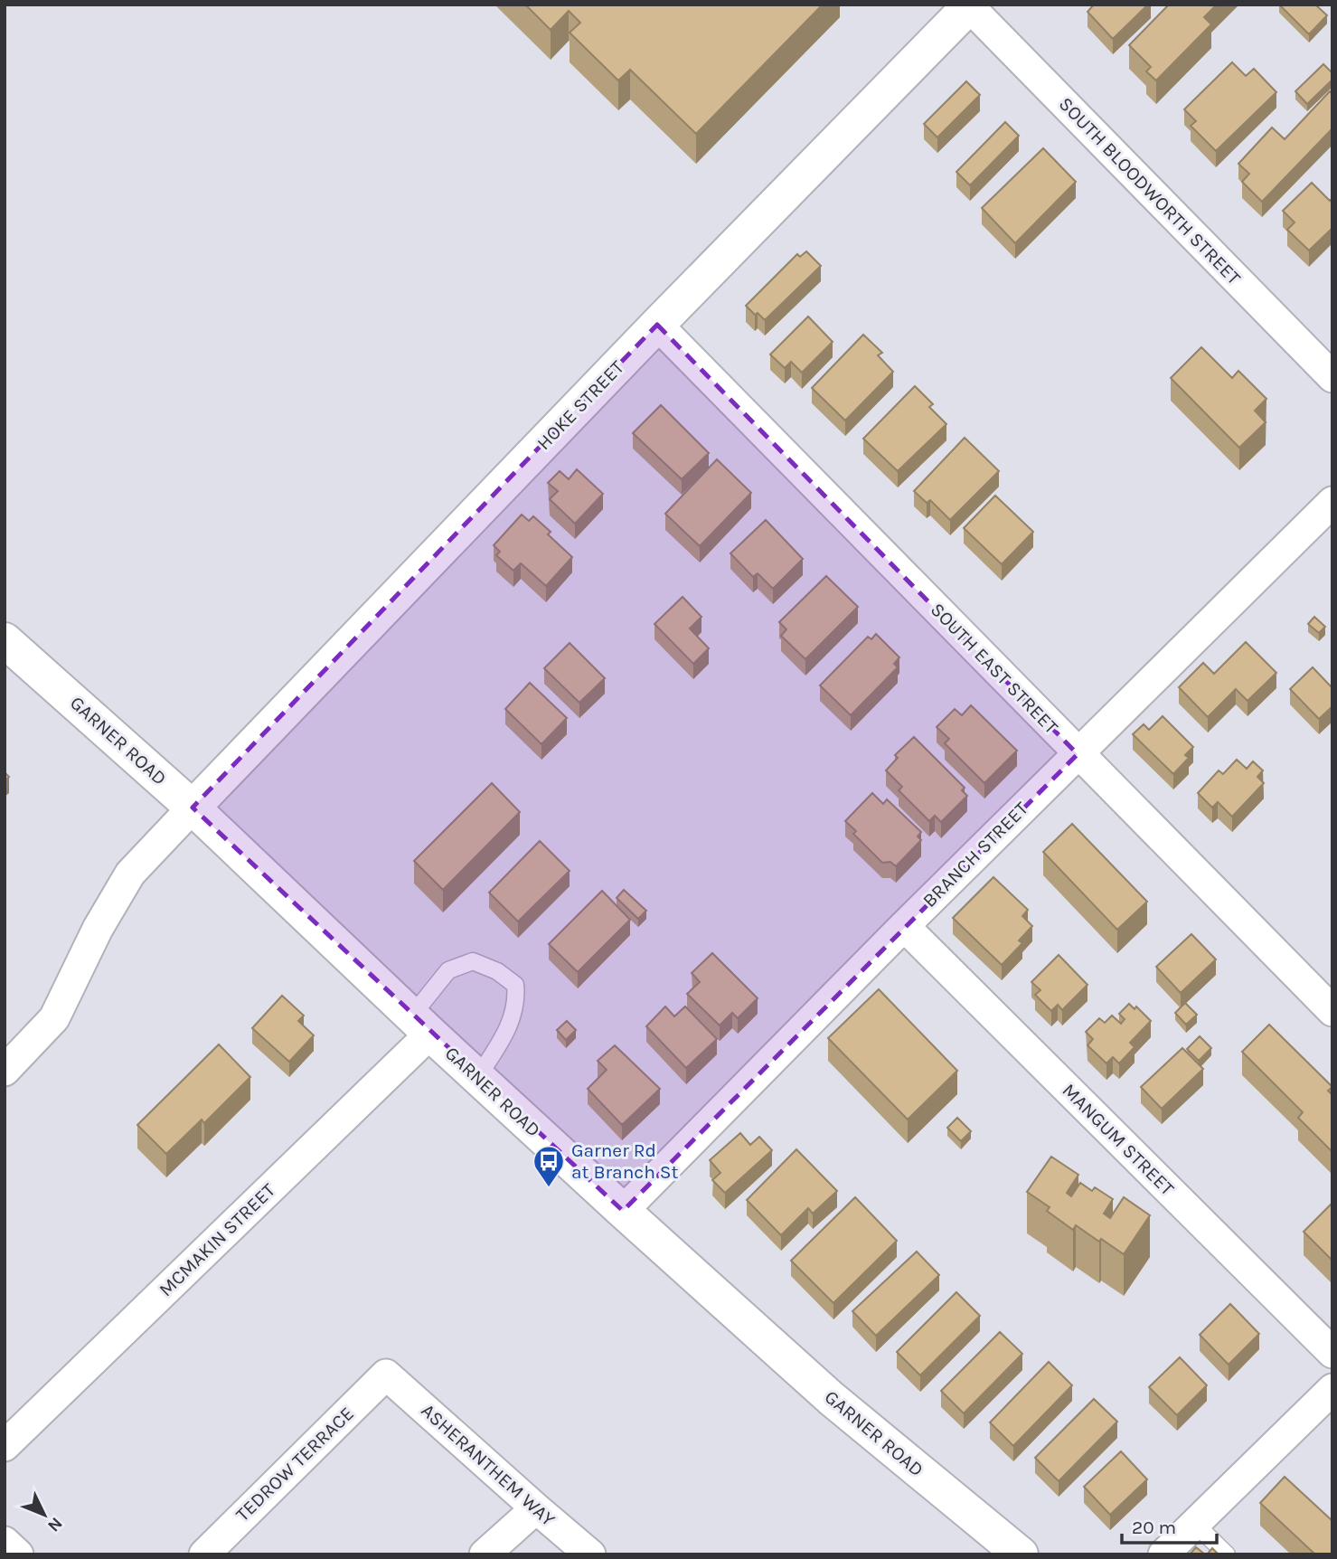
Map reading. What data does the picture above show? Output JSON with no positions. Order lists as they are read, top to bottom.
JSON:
{
  "streets": {
    "main road": ["HOKE STREET", "GARNER ROAD"],
    "street": [
      "SOUTH BLOODWORTH STREET",
      "SOUTH EAST STREET",
      "BRANCH STREET",
      "MANGUM STREET",
      "MCMAKIN STREET",
      "TEDROW TERRACE",
      "ASHERANTHEM WAY"
    ]
  },
  "crossings": [
    ["SOUTH BLOODWORTH STREET", "HOKE STREET"],
    ["HOKE STREET", "SOUTH EAST STREET"],
    ["HOKE STREET", "GARNER ROAD"],
    ["SOUTH EAST STREET", "BRANCH STREET"],
    ["GARNER ROAD", "BRANCH STREET"],
    ["GARNER ROAD", "MCMAKIN STREET"],
    ["BRANCH STREET", "MANGUM STREET"],
    ["TEDROW TERRACE", "ASHERANTHEM WAY"]
  ],
  "places": {
    "bus stop": ["Garner Rd at Branch St"]
  },
  "scale_bar": "20 m",
  "north": "bottom right"
}
